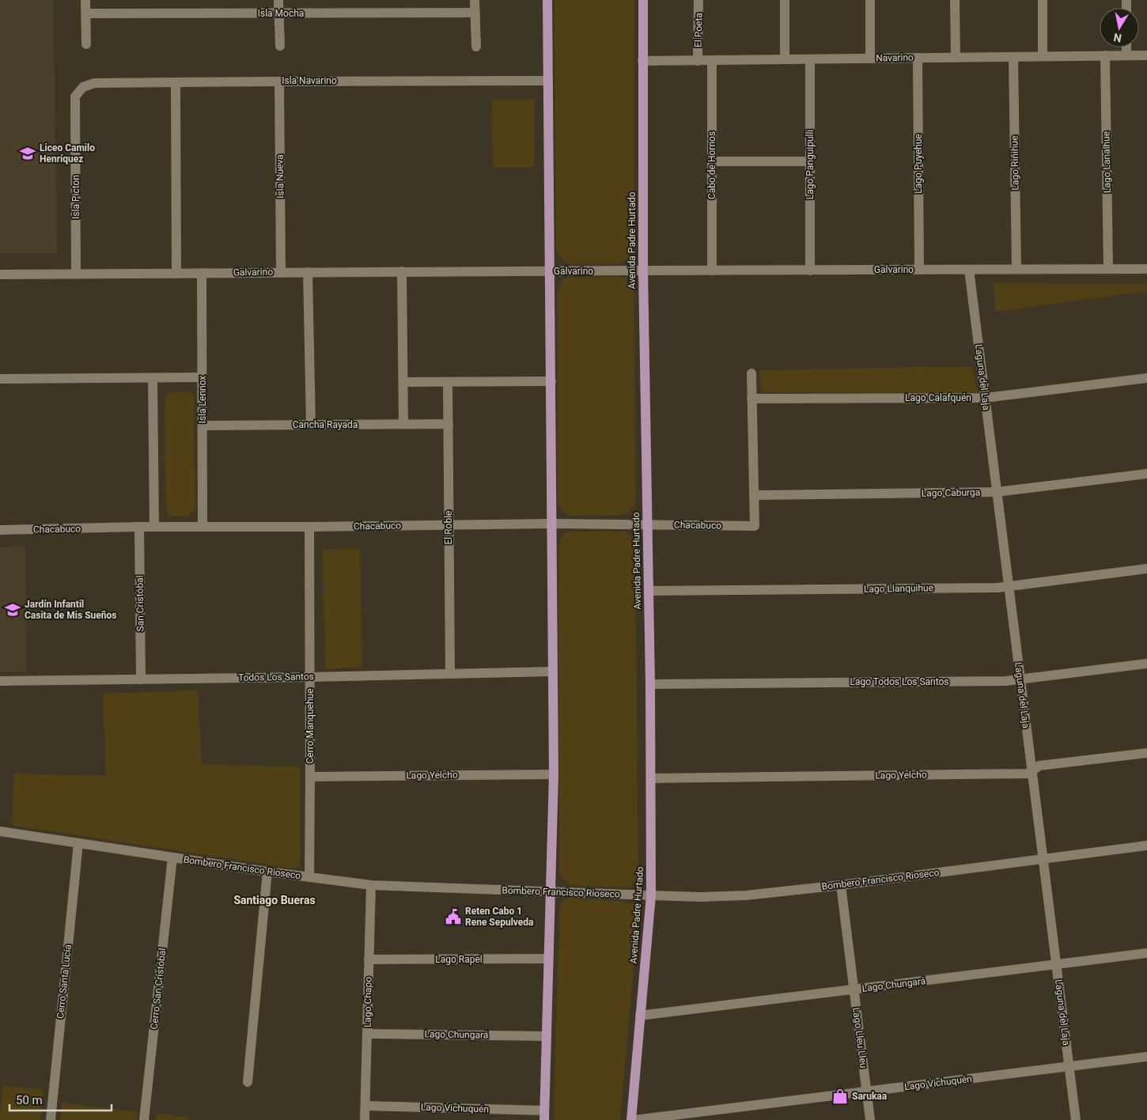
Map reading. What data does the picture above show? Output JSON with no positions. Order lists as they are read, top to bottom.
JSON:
{
  "streets": {
    "main road": ["Avenida Padre Hurtado"],
    "street": [
      "Isla Mocha",
      "El Poeta",
      "Navarino",
      "Isla Navarino",
      "Lago Lanalhue",
      "Lago Riñihue",
      "Lago Puyehue",
      "Lago Panguipulli",
      "Cabo de Hornos",
      "Isla Nueva",
      "Isla Picton",
      "Galvarino",
      "Laguna del Laja",
      "Lago Calafquén",
      "Isla Lennox",
      "Cancha Rayada",
      "Lago Caburga",
      "Chacabuco",
      "El Roble",
      "Lago Llanquihue",
      "San Cristóbal",
      "Todos Los Santos",
      "Lago Todos Los Santos",
      "Cerro Manquehue",
      "Lago Yelcho",
      "Bombero Francisco Rioseco",
      "Lago Rapel",
      "Cerro Santa Lucía",
      "Lago Chungará",
      "Cerro San Cristóbal",
      "Lago Chapo",
      "Lago Lleu Lleu",
      "Lago Vichuquén"
    ]
  },
  "crossings": [
    ["El Poeta", "Navarino"],
    ["Navarino", "Lago Lanalhue"],
    ["Navarino", "Lago Riñihue"],
    ["Navarino", "Lago Puyehue"],
    ["Navarino", "Lago Panguipulli"],
    ["Navarino", "Cabo de Hornos"],
    ["Navarino", "Avenida Padre Hurtado"],
    ["Isla Navarino", "Isla Nueva"],
    ["Isla Navarino", "Isla Picton"],
    ["Lago Lanalhue", "Galvarino"],
    ["Lago Riñihue", "Galvarino"],
    ["Lago Puyehue", "Galvarino"],
    ["Lago Panguipulli", "Galvarino"],
    ["Cabo de Hornos", "Galvarino"],
    ["Isla Nueva", "Galvarino"],
    ["Isla Picton", "Galvarino"],
    ["Avenida Padre Hurtado", "Galvarino"],
    ["Avenida Padre Hurtado", "Chacabuco"],
    ["Avenida Padre Hurtado", "Lago Llanquihue"],
    ["Avenida Padre Hurtado", "Lago Todos Los Santos"],
    ["Avenida Padre Hurtado", "Lago Yelcho"],
    ["Avenida Padre Hurtado", "Bombero Francisco Rioseco"],
    ["Avenida Padre Hurtado", "Lago Chungará"],
    ["Galvarino", "Laguna del Laja"],
    ["Galvarino", "Isla Lennox"],
    ["Laguna del Laja", "Lago Calafquén"],
    ["Laguna del Laja", "Lago Caburga"],
    ["Laguna del Laja", "Lago Llanquihue"],
    ["Laguna del Laja", "Lago Todos Los Santos"],
    ["Laguna del Laja", "Lago Yelcho"],
    ["Laguna del Laja", "Bombero Francisco Rioseco"],
    ["Laguna del Laja", "Lago Chungará"],
    ["Laguna del Laja", "Lago Vichuquén"],
    ["Isla Lennox", "Cancha Rayada"],
    ["Isla Lennox", "Chacabuco"],
    ["Cancha Rayada", "El Roble"],
    ["Lago Caburga", "Chacabuco"],
    ["Chacabuco", "El Roble"],
    ["Chacabuco", "San Cristóbal"],
    ["Chacabuco", "Cerro Manquehue"],
    ["El Roble", "Todos Los Santos"],
    ["San Cristóbal", "Todos Los Santos"],
    ["Todos Los Santos", "Cerro Manquehue"],
    ["Cerro Manquehue", "Lago Yelcho"],
    ["Cerro Manquehue", "Bombero Francisco Rioseco"],
    ["Bombero Francisco Rioseco", "Cerro Santa Lucía"],
    ["Bombero Francisco Rioseco", "Cerro San Cristóbal"],
    ["Bombero Francisco Rioseco", "Lago Chapo"],
    ["Bombero Francisco Rioseco", "Lago Lleu Lleu"],
    ["Lago Rapel", "Lago Chapo"],
    ["Lago Chungará", "Lago Chapo"],
    ["Lago Chungará", "Lago Lleu Lleu"],
    ["Lago Chapo", "Lago Vichuquén"],
    ["Lago Lleu Lleu", "Lago Vichuquén"]
  ],
  "districts": ["Santiago Bueras"],
  "places": {
    "school or university": ["Liceo Camilo Henríquez", "Jardín Infantil Casita de Mis Sueños"],
    "public building": ["Reten Cabo 1 Rene Sepulveda"],
    "shop": ["Sarukaa"]
  },
  "scale_bar": "50 m",
  "north": "bottom"
}
